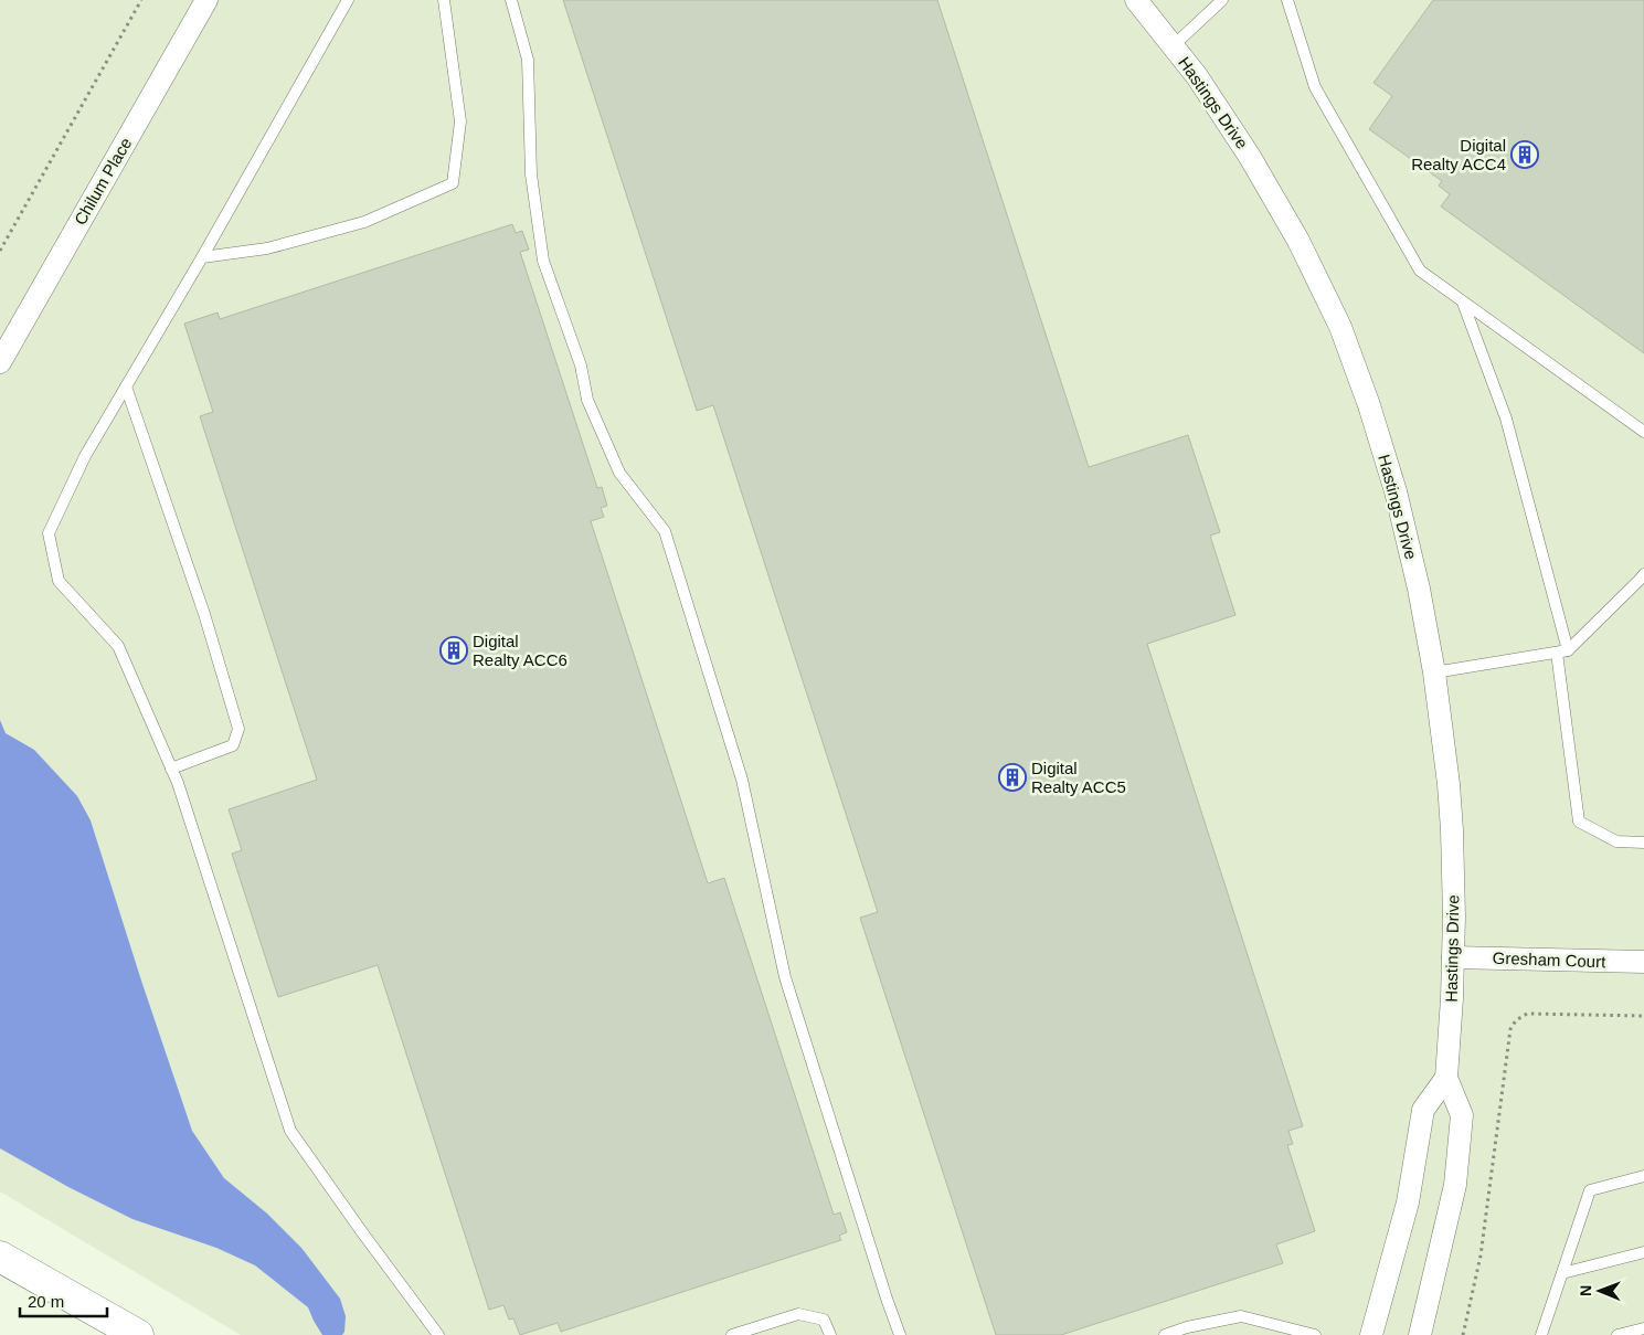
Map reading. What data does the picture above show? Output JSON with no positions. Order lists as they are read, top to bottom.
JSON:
{
  "streets": {
    "street": ["Hastings Drive", "Chilum Place", "Gresham Court"]
  },
  "crossings": [
    ["Hastings Drive", "Gresham Court"]
  ],
  "places": {
    "building": ["Digital Realty ACC4", "Digital Realty ACC6", "Digital Realty ACC5"]
  },
  "scale_bar": "20 m",
  "north": "left"
}
